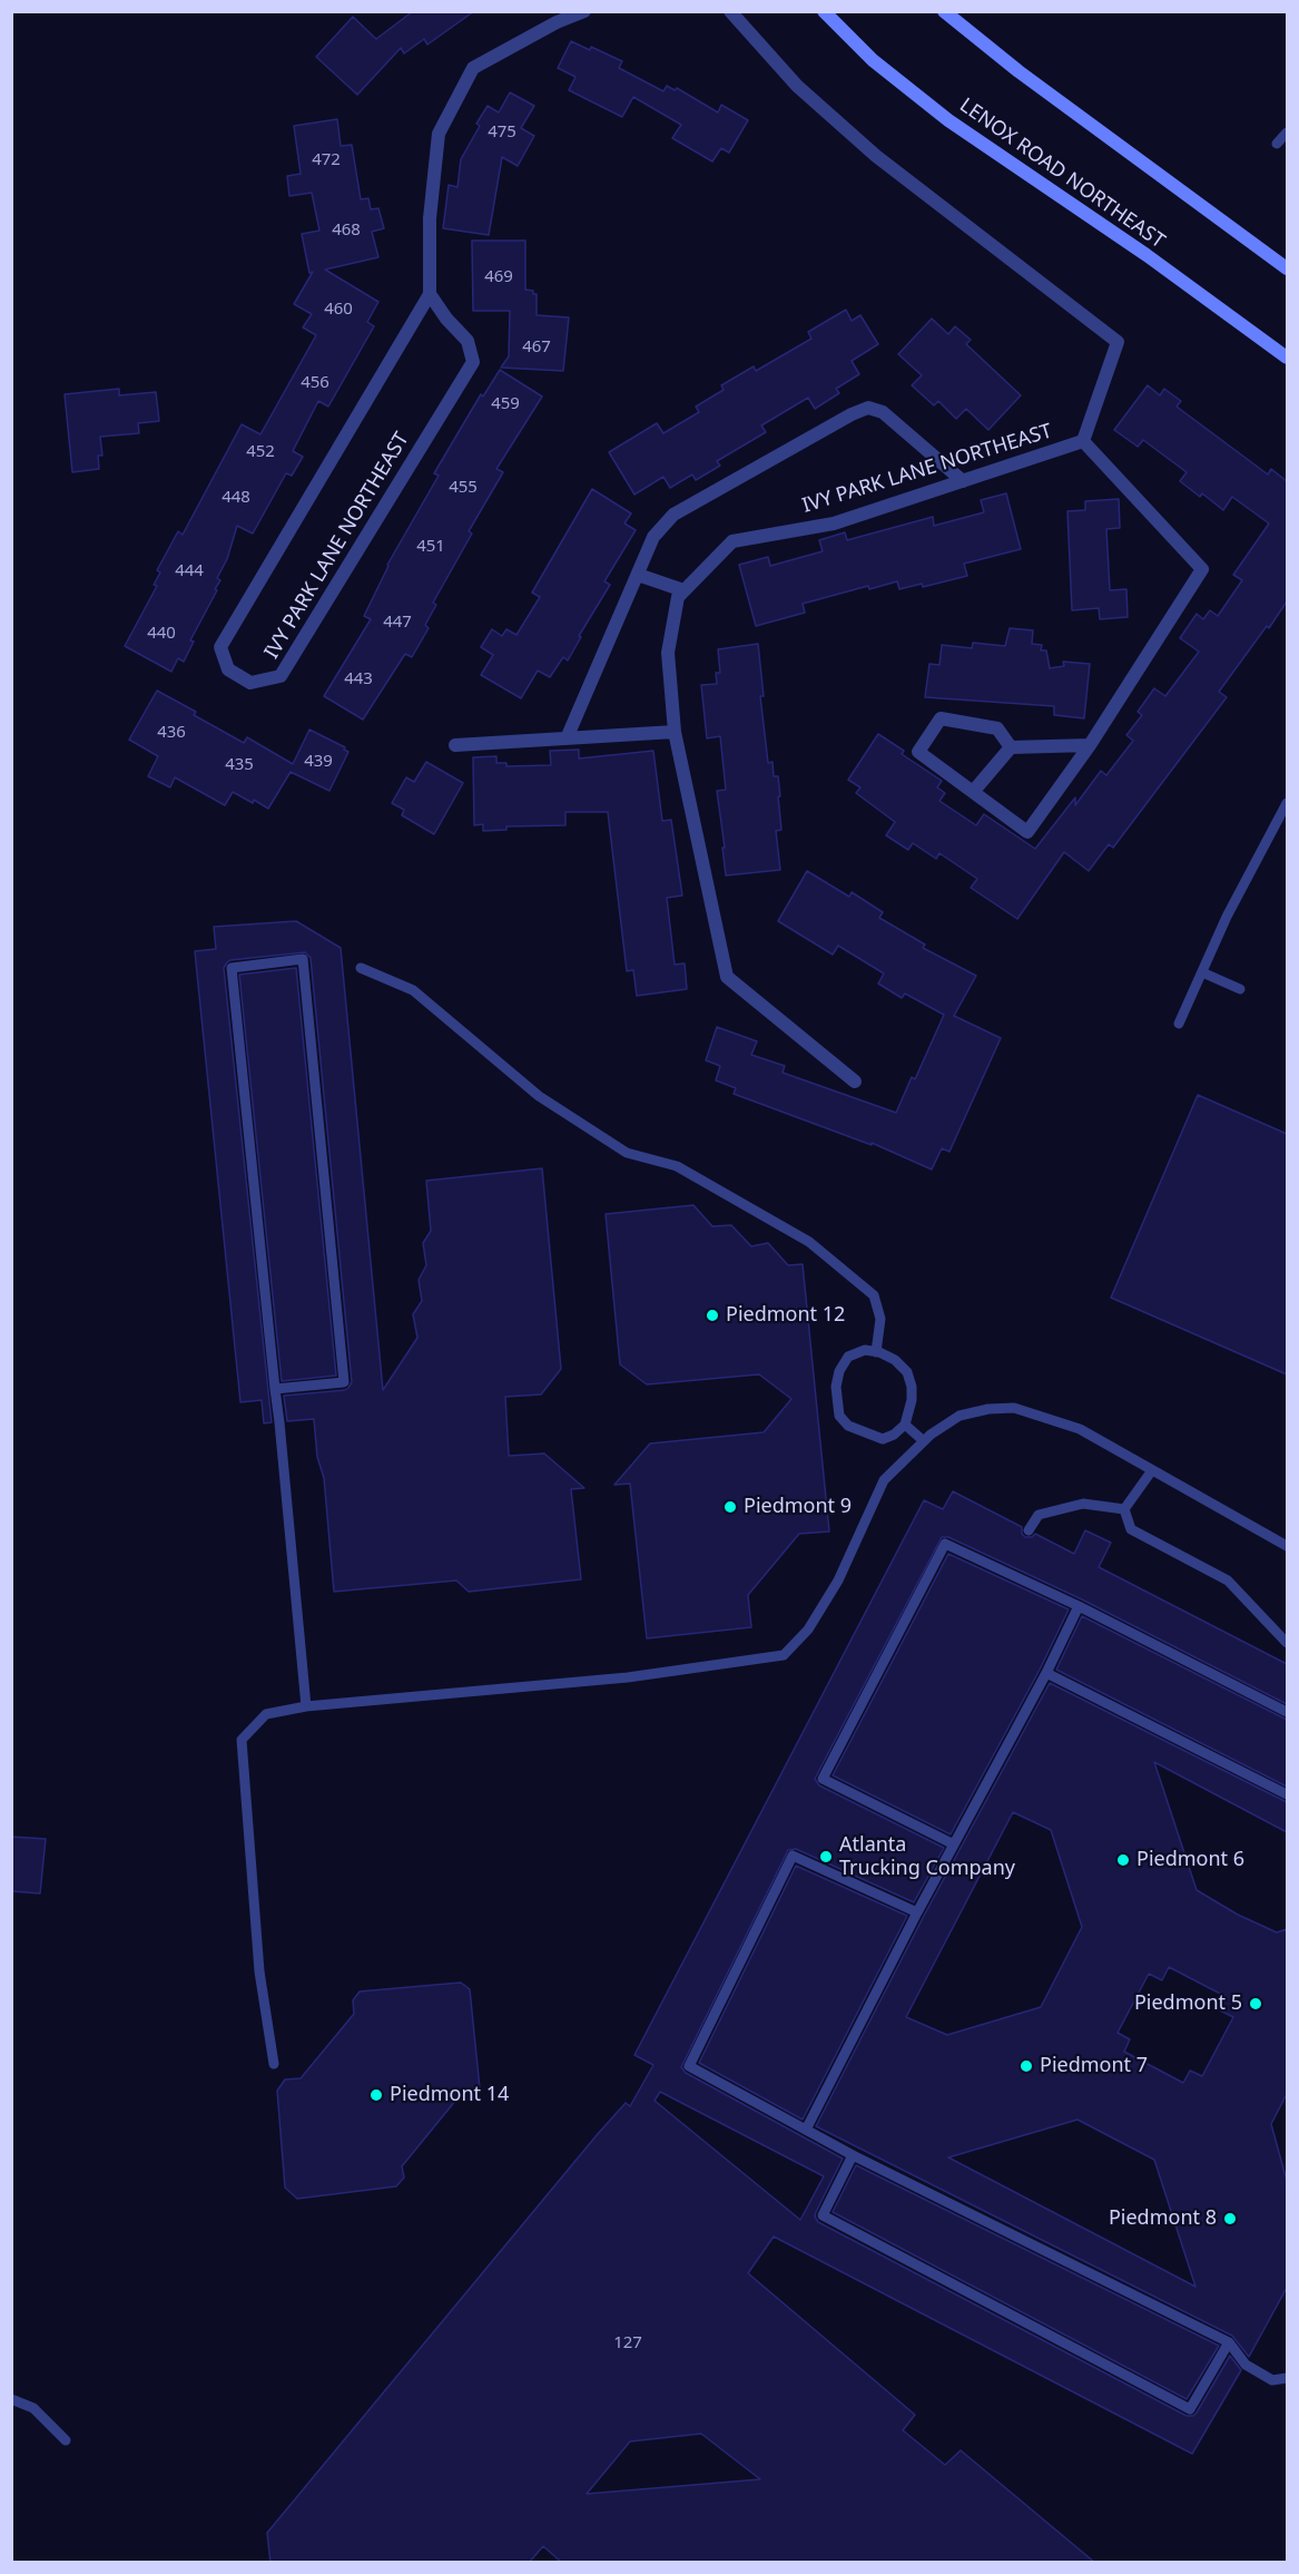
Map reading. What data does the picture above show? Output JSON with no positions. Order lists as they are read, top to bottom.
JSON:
{
  "streets": {
    "main road": ["LENOX ROAD NORTHEAST"],
    "street": ["IVY PARK LANE NORTHEAST"]
  },
  "places": [
    "Piedmont 12",
    "Piedmont 9",
    "Atlanta Trucking Company",
    "Piedmont 6",
    "Piedmont 5",
    "Piedmont 7",
    "Piedmont 14",
    "Piedmont 8"
  ],
  "house_numbers": [
    "475",
    "472",
    "468",
    "469",
    "460",
    "467",
    "456",
    "459",
    "452",
    "455",
    "448",
    "451",
    "444",
    "447",
    "440",
    "443",
    "436",
    "439",
    "435",
    "127"
  ]
}
